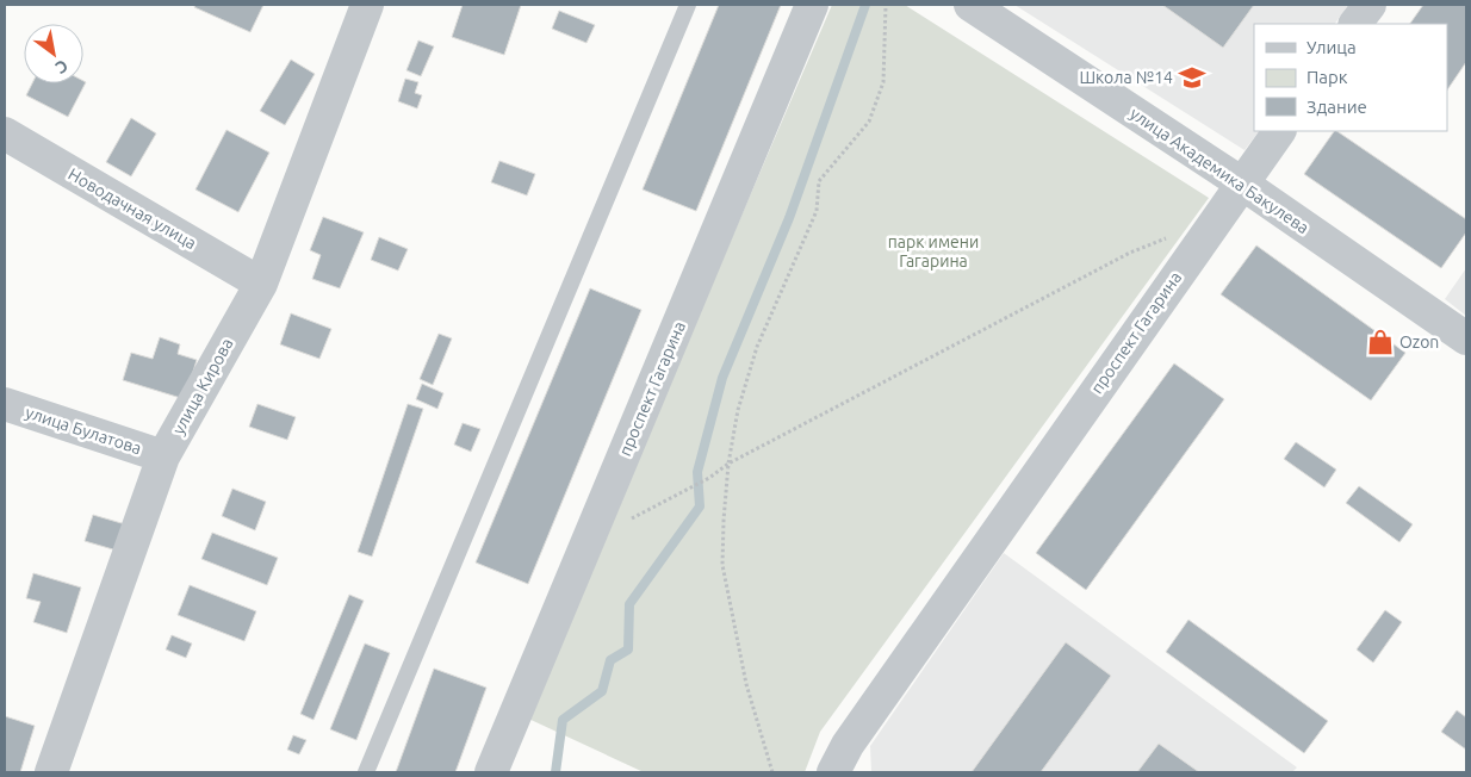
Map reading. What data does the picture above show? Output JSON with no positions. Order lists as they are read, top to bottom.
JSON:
{
  "streets": {
    "street": [
      "улица Академика Бакулева",
      "Новодачная улица",
      "проспект Гагарина",
      "улица Кирова",
      "улица Булатова"
    ]
  },
  "crossings": [
    ["улица Академика Бакулева", "проспект Гагарина"],
    ["Новодачная улица", "улица Кирова"],
    ["улица Кирова", "улица Булатова"]
  ],
  "parks": ["парк имени Гагарина"],
  "places": {
    "school or university": ["Школа №14"],
    "shop": ["Ozon"]
  },
  "legend": ["Улица", "Парк", "Здание"],
  "north": "bottom right"
}
